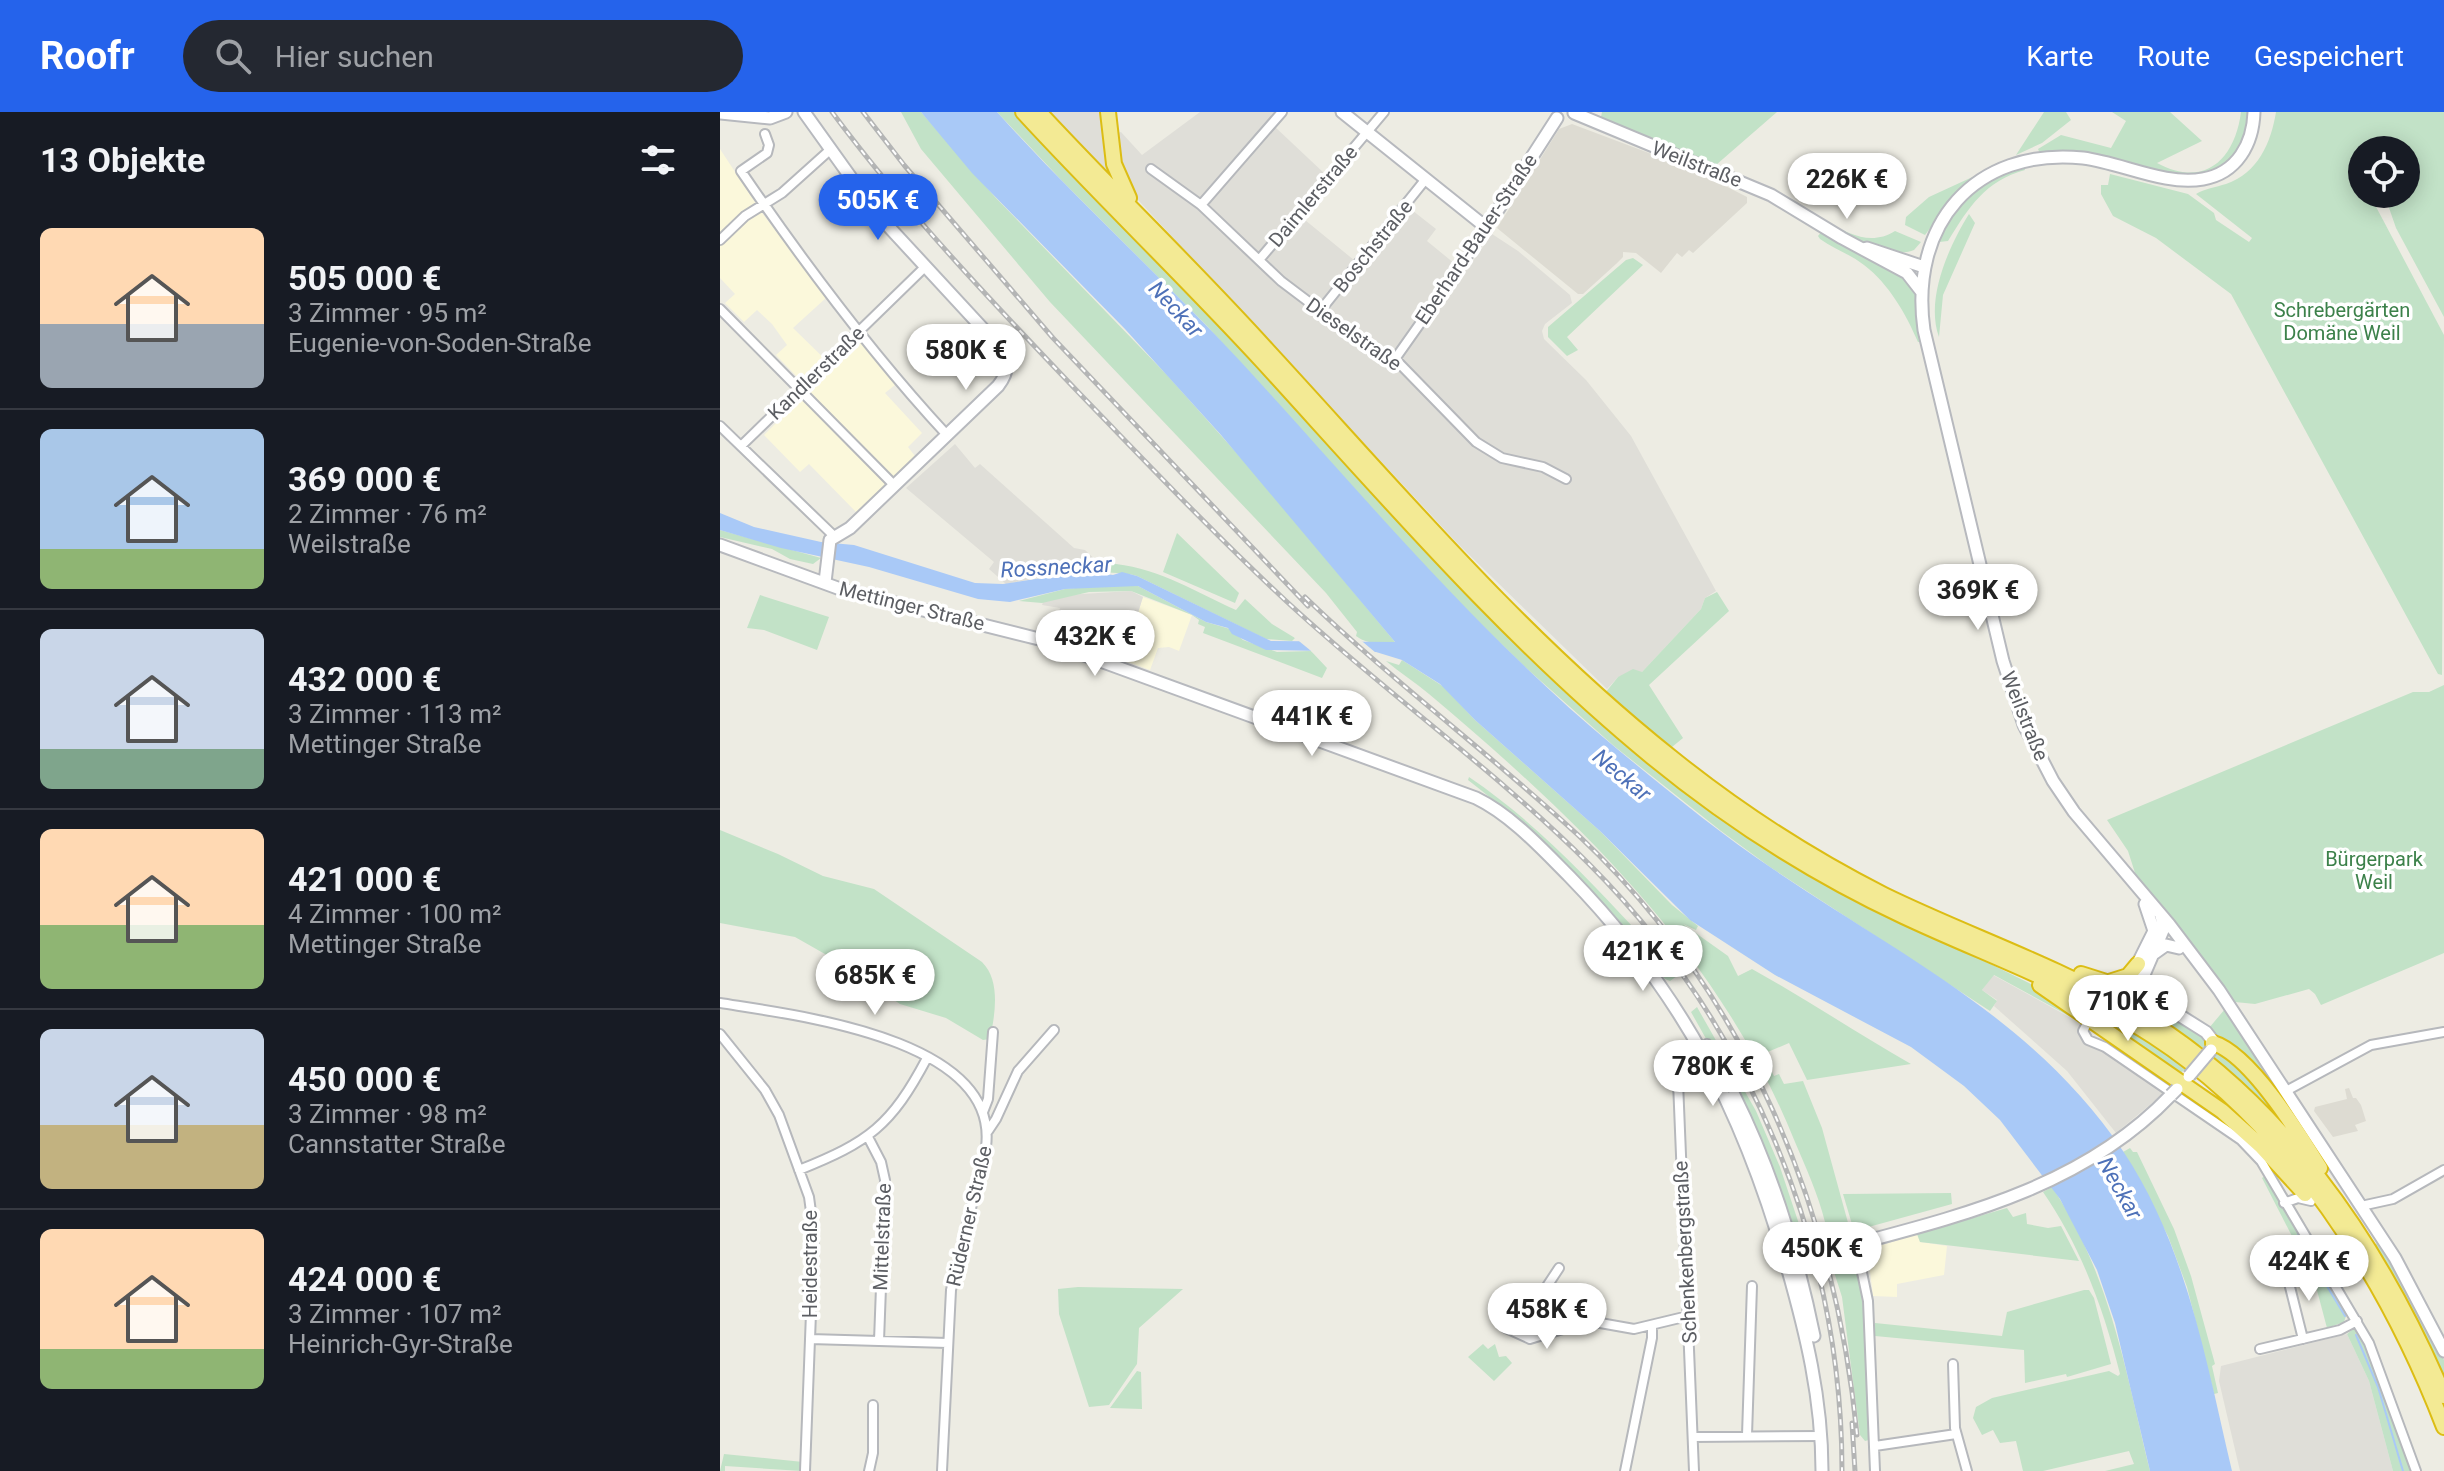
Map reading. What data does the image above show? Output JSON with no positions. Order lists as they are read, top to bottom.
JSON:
{
  "streets": {
    "main road": ["Weilstraße", "Eberhard-Bauer-Straße", "Mettinger Straße"],
    "street": [
      "Daimlerstraße",
      "Boschstraße",
      "Dieselstraße",
      "Kandlerstraße",
      "Rüderner Straße",
      "Mittelstraße",
      "Schenkenbergstraße",
      "Heidestraße"
    ]
  },
  "crossings": [
    ["Daimlerstraße", "Dieselstraße"],
    ["Eberhard-Bauer-Straße", "Dieselstraße"],
    ["Boschstraße", "Dieselstraße"],
    ["Mettinger Straße", "Schenkenbergstraße"]
  ],
  "water": ["Neckar", "Rossneckar"],
  "parks": ["Schrebergärten Domäne Weil", "Bürgerpark Weil"],
  "page": {
    "header": "Roofr",
    "search": "Hier suchen",
    "nav": ["Karte", "Route", "Gespeichert"],
    "heading": "13 Objekte",
    "price": [
      "226K €",
      "505K €",
      "580K €",
      "369K €",
      "432K €",
      "441K €",
      "421K €",
      "685K €",
      "710K €",
      "780K €",
      "450K €",
      "424K €",
      "458K €"
    ],
    "list": [
      {
        "name": "505 000 €",
        "note": "3 Zimmer · 95 m² · Eugenie-von-Soden-Straße"
      },
      {
        "name": "369 000 €",
        "note": "2 Zimmer · 76 m² · Weilstraße"
      },
      {
        "name": "432 000 €",
        "note": "3 Zimmer · 113 m² · Mettinger Straße"
      },
      {
        "name": "421 000 €",
        "note": "4 Zimmer · 100 m² · Mettinger Straße"
      },
      {
        "name": "450 000 €",
        "note": "3 Zimmer · 98 m² · Cannstatter Straße"
      },
      {
        "name": "424 000 €",
        "note": "3 Zimmer · 107 m² · Heinrich-Gyr-Straße"
      }
    ]
  }
}
